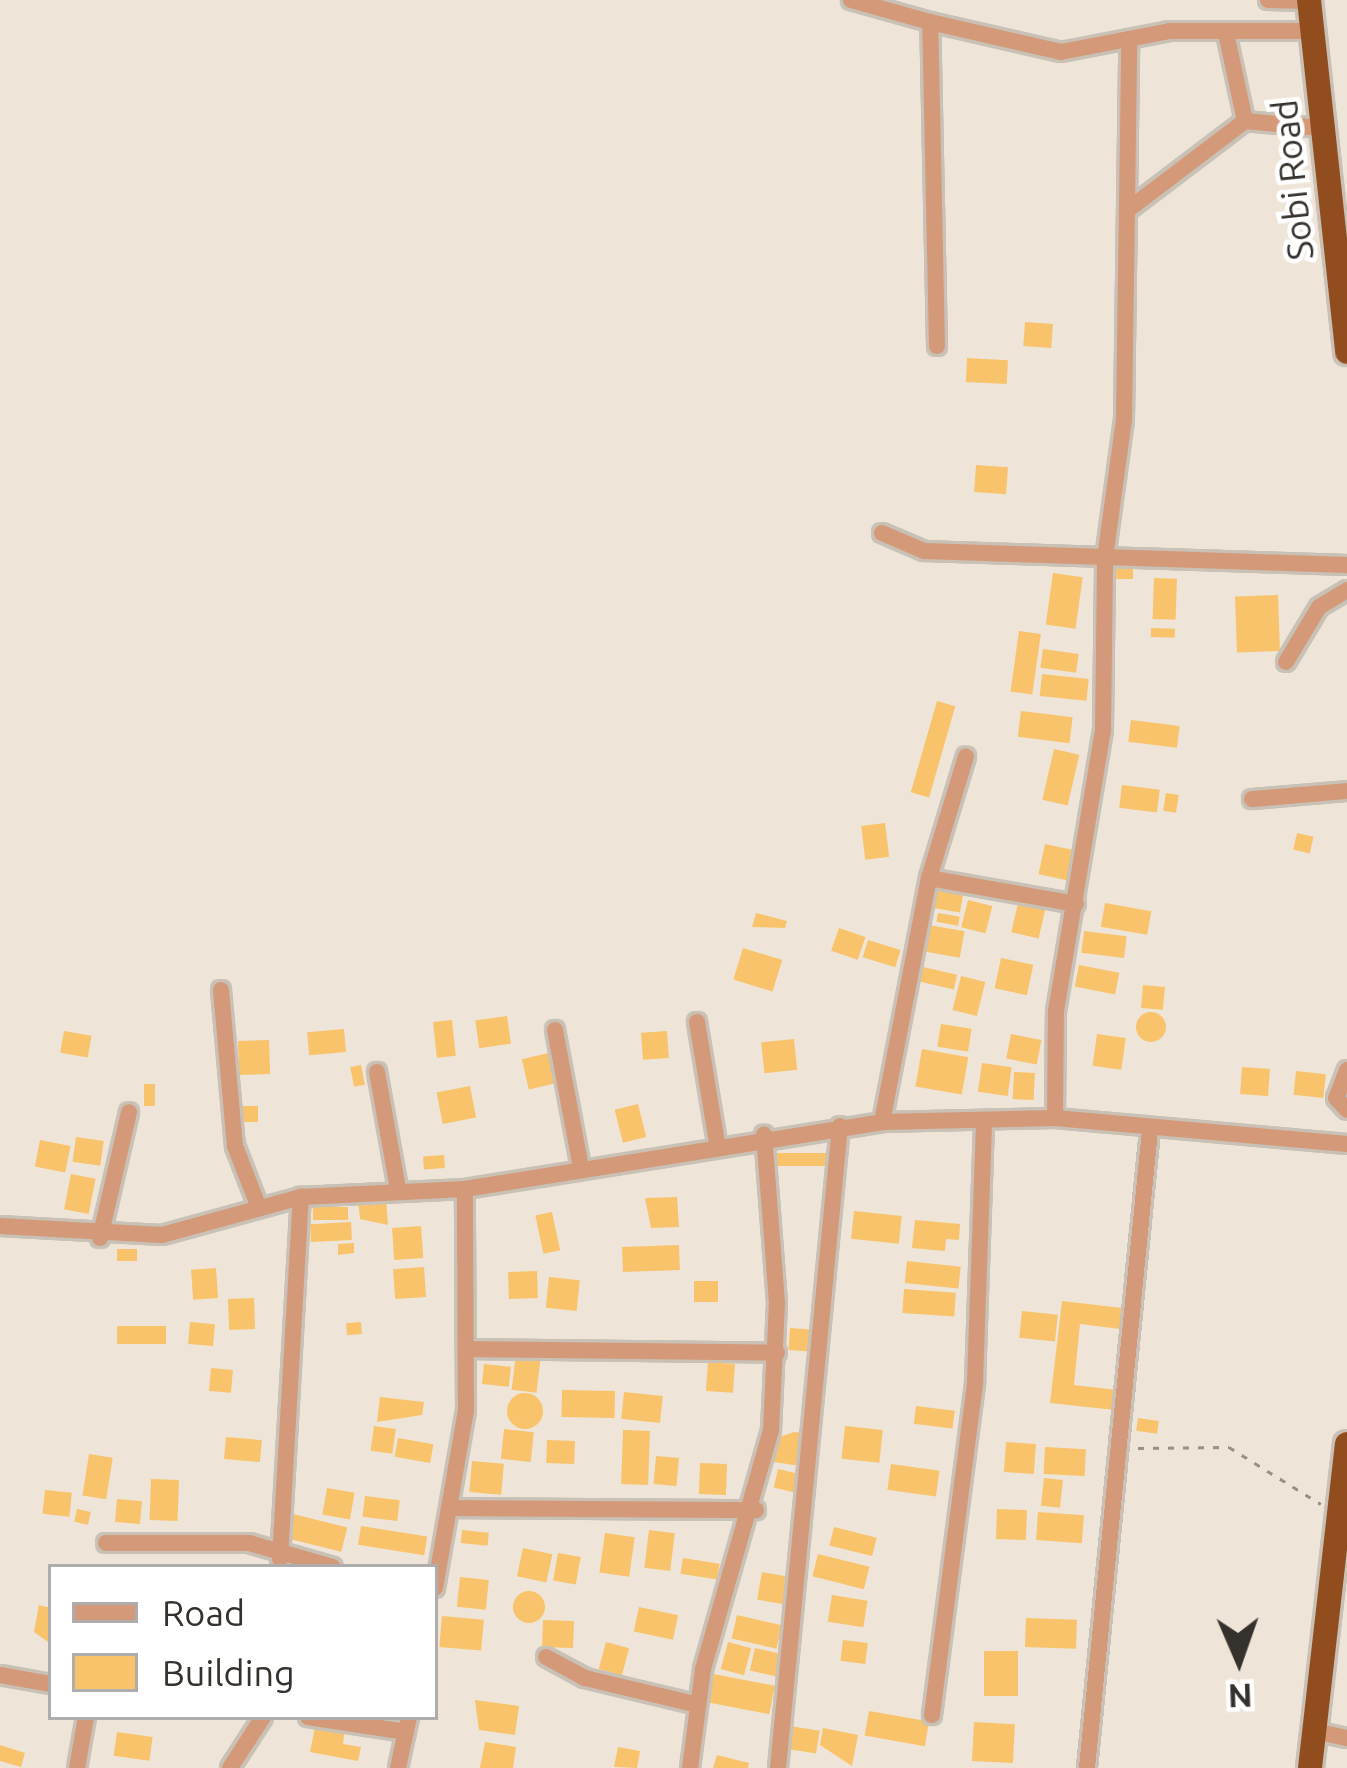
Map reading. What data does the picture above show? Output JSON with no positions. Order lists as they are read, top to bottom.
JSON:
{
  "streets": {
    "highway": ["Sobi Road"]
  },
  "legend": ["Road", "Building"],
  "north": "bottom"
}
